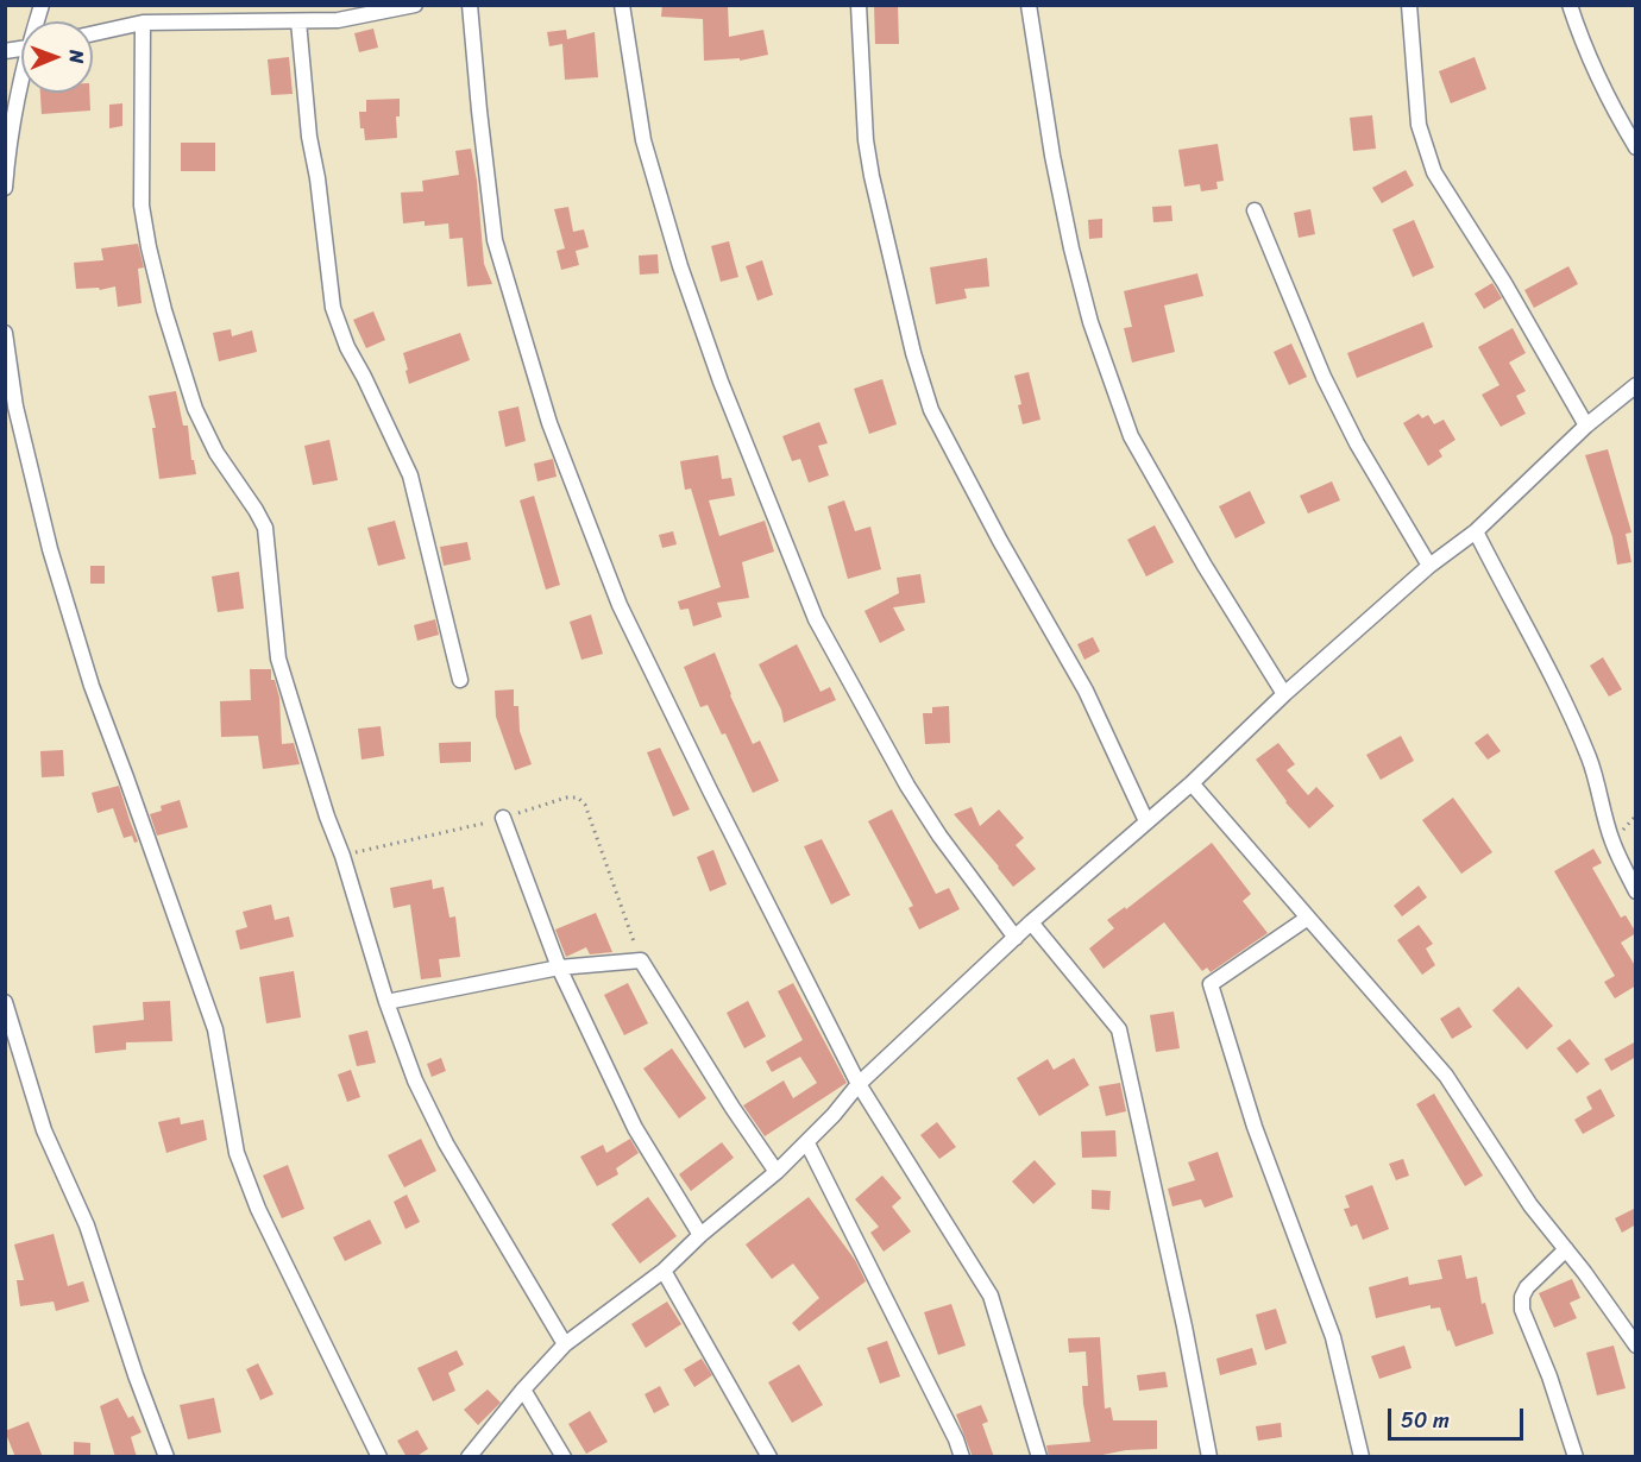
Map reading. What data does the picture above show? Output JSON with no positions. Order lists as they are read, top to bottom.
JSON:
{
  "scale_bar": "50 m",
  "north": "right"
}
